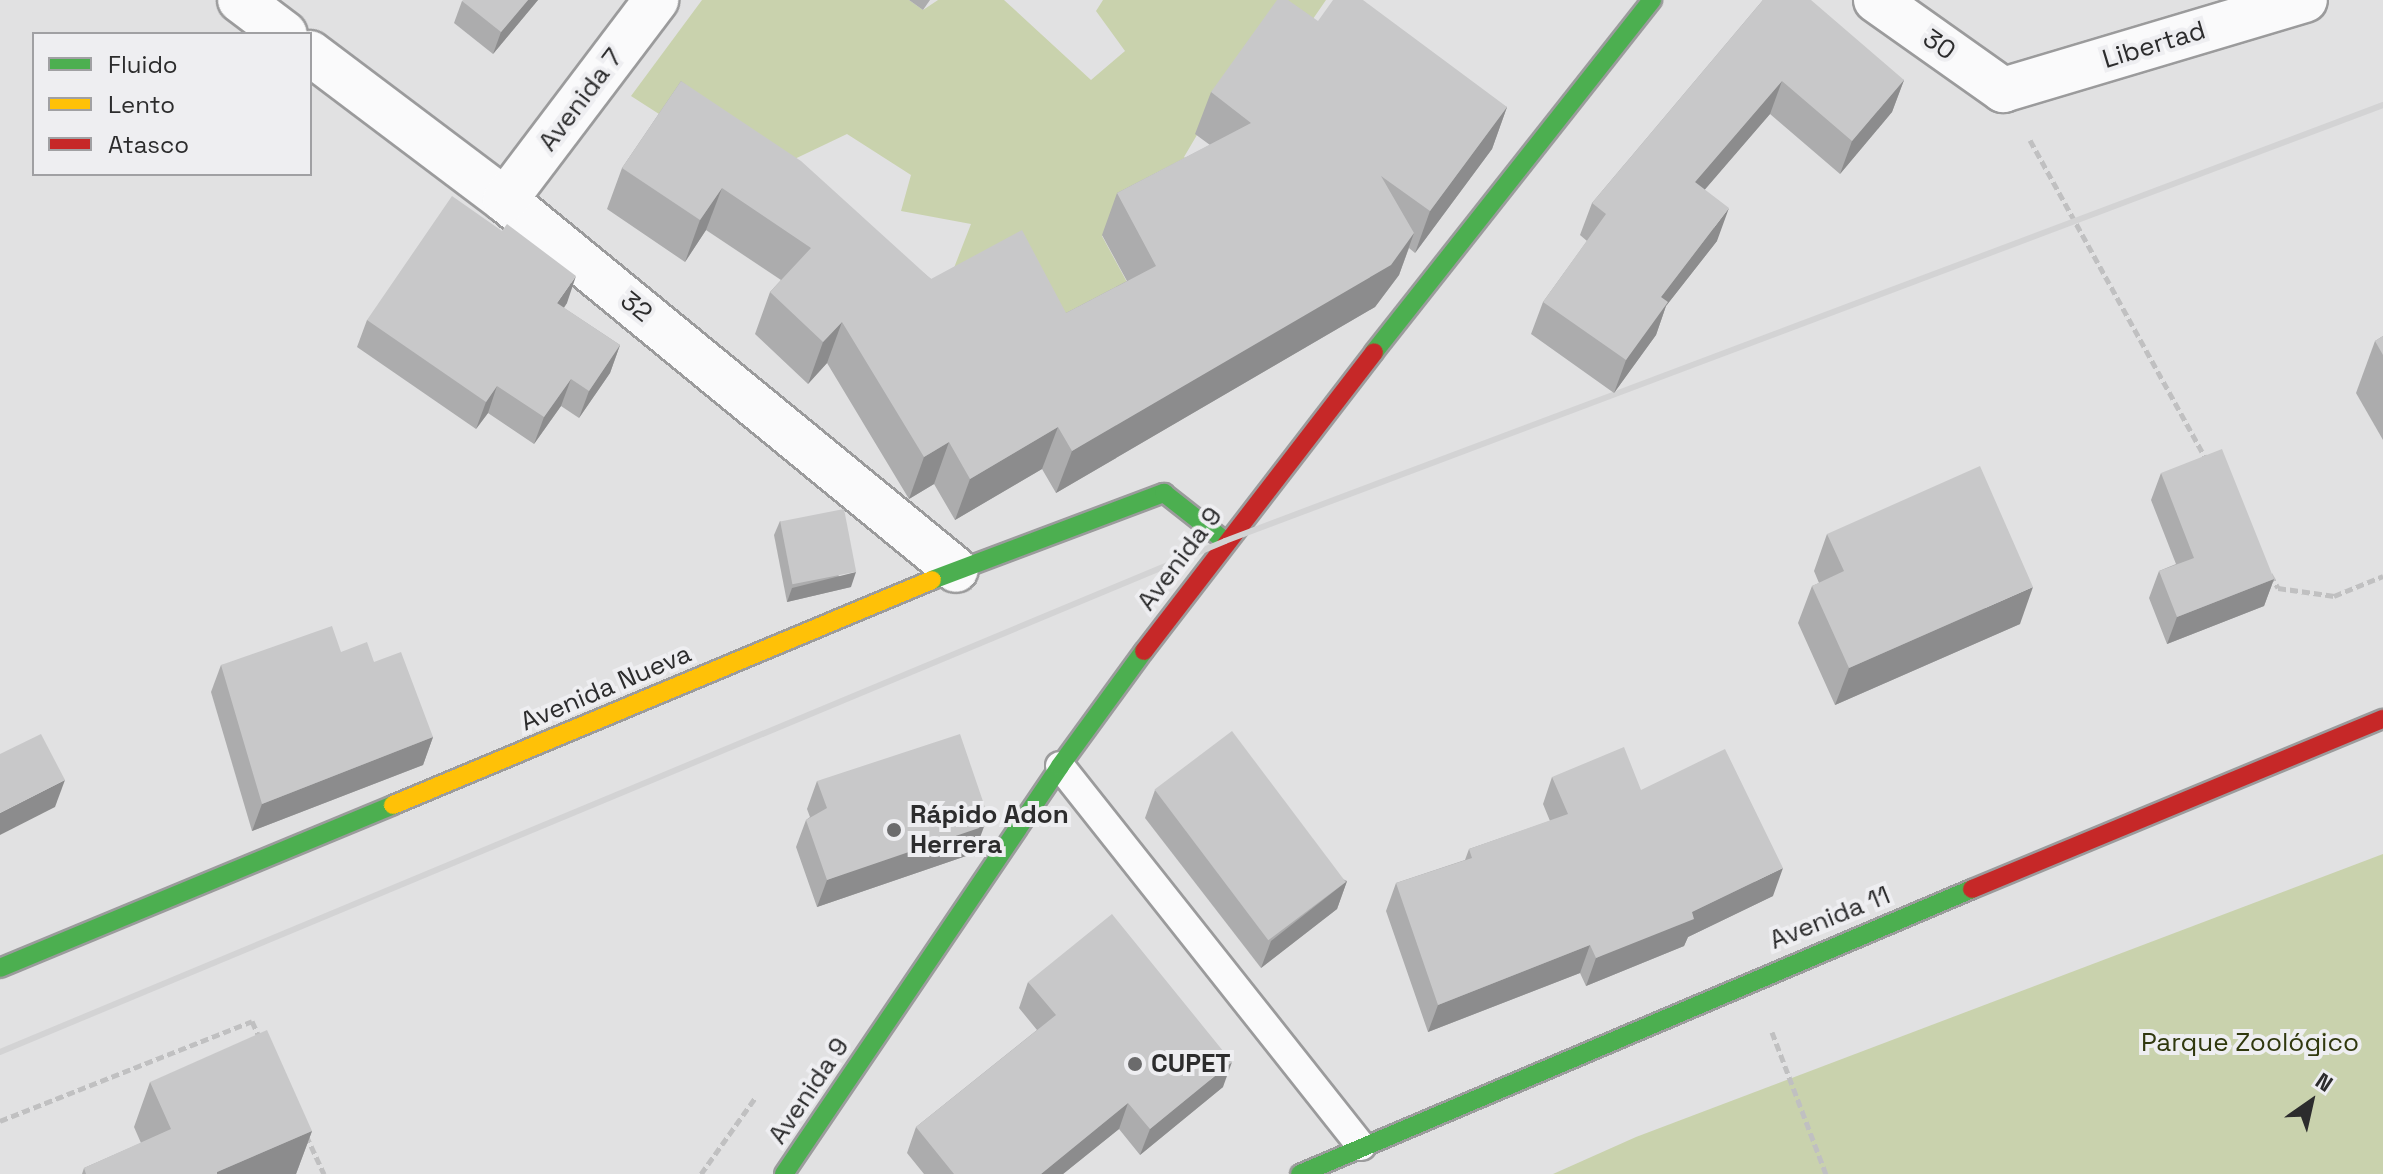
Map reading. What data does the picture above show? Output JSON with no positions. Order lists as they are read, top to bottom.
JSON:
{
  "streets": {
    "main road": ["Avenida 9", "Avenida Nueva", "Avenida 11"],
    "street": [
      "30",
      "Libertad",
      "Avenida 7",
      "32"
    ]
  },
  "crossings": [
    ["30", "Libertad"],
    ["Avenida 7", "32"],
    ["32", "Avenida Nueva"],
    ["Avenida 9", "Avenida Nueva"]
  ],
  "parks": ["Parque Zoológico"],
  "places": ["Rápido Adon Herrera", "CUPET"],
  "legend": ["Fluido", "Lento", "Atasco"],
  "north": "top right"
}
